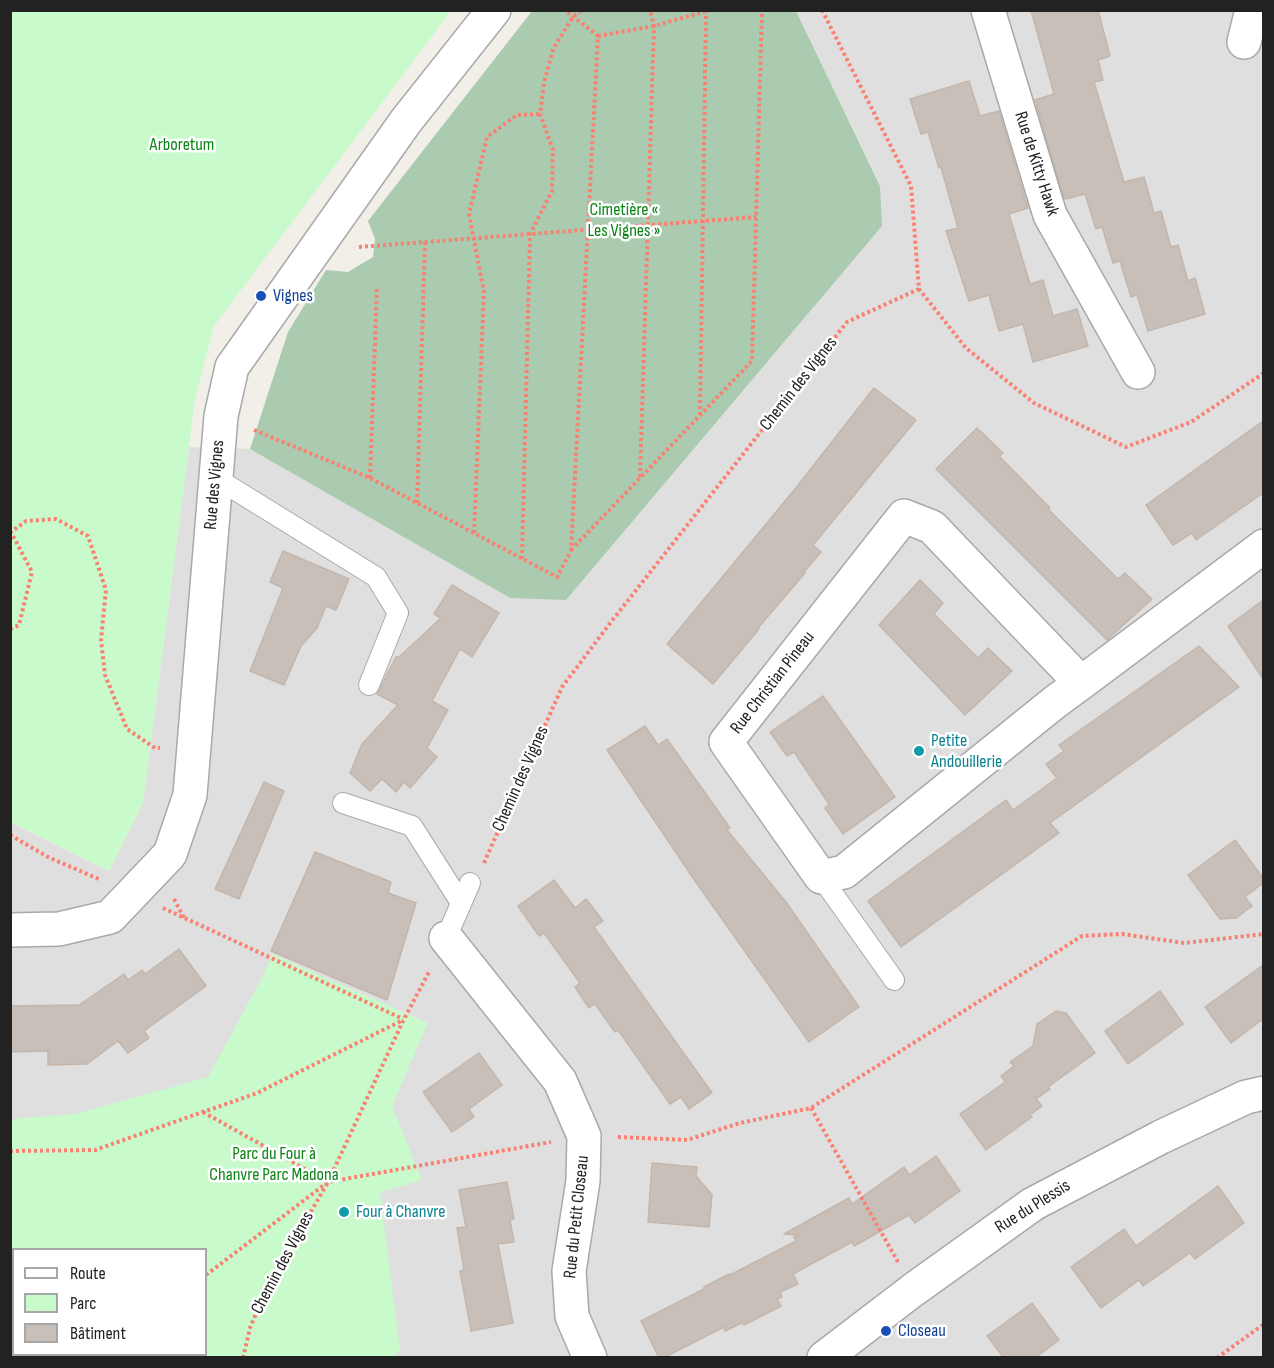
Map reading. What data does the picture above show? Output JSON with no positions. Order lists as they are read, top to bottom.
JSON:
{
  "streets": {
    "street": [
      "Rue de Kitty Hawk",
      "Rue des Vignes",
      "Rue Christian Pineau",
      "Rue du Plessis",
      "Rue du Petit Closeau"
    ],
    "path": ["Chemin des Vignes"]
  },
  "crossings": [
    ["Chemin des Vignes", "Rue du Petit Closeau"]
  ],
  "parks": ["Arboretum", "Cimetière « Les Vignes »", "Parc du Four à Chanvre Parc Madona"],
  "places": [
    "Vignes",
    "Petite Andouillerie",
    "Four à Chanvre",
    "Closeau"
  ],
  "legend": ["Route", "Parc", "Bâtiment"]
}
